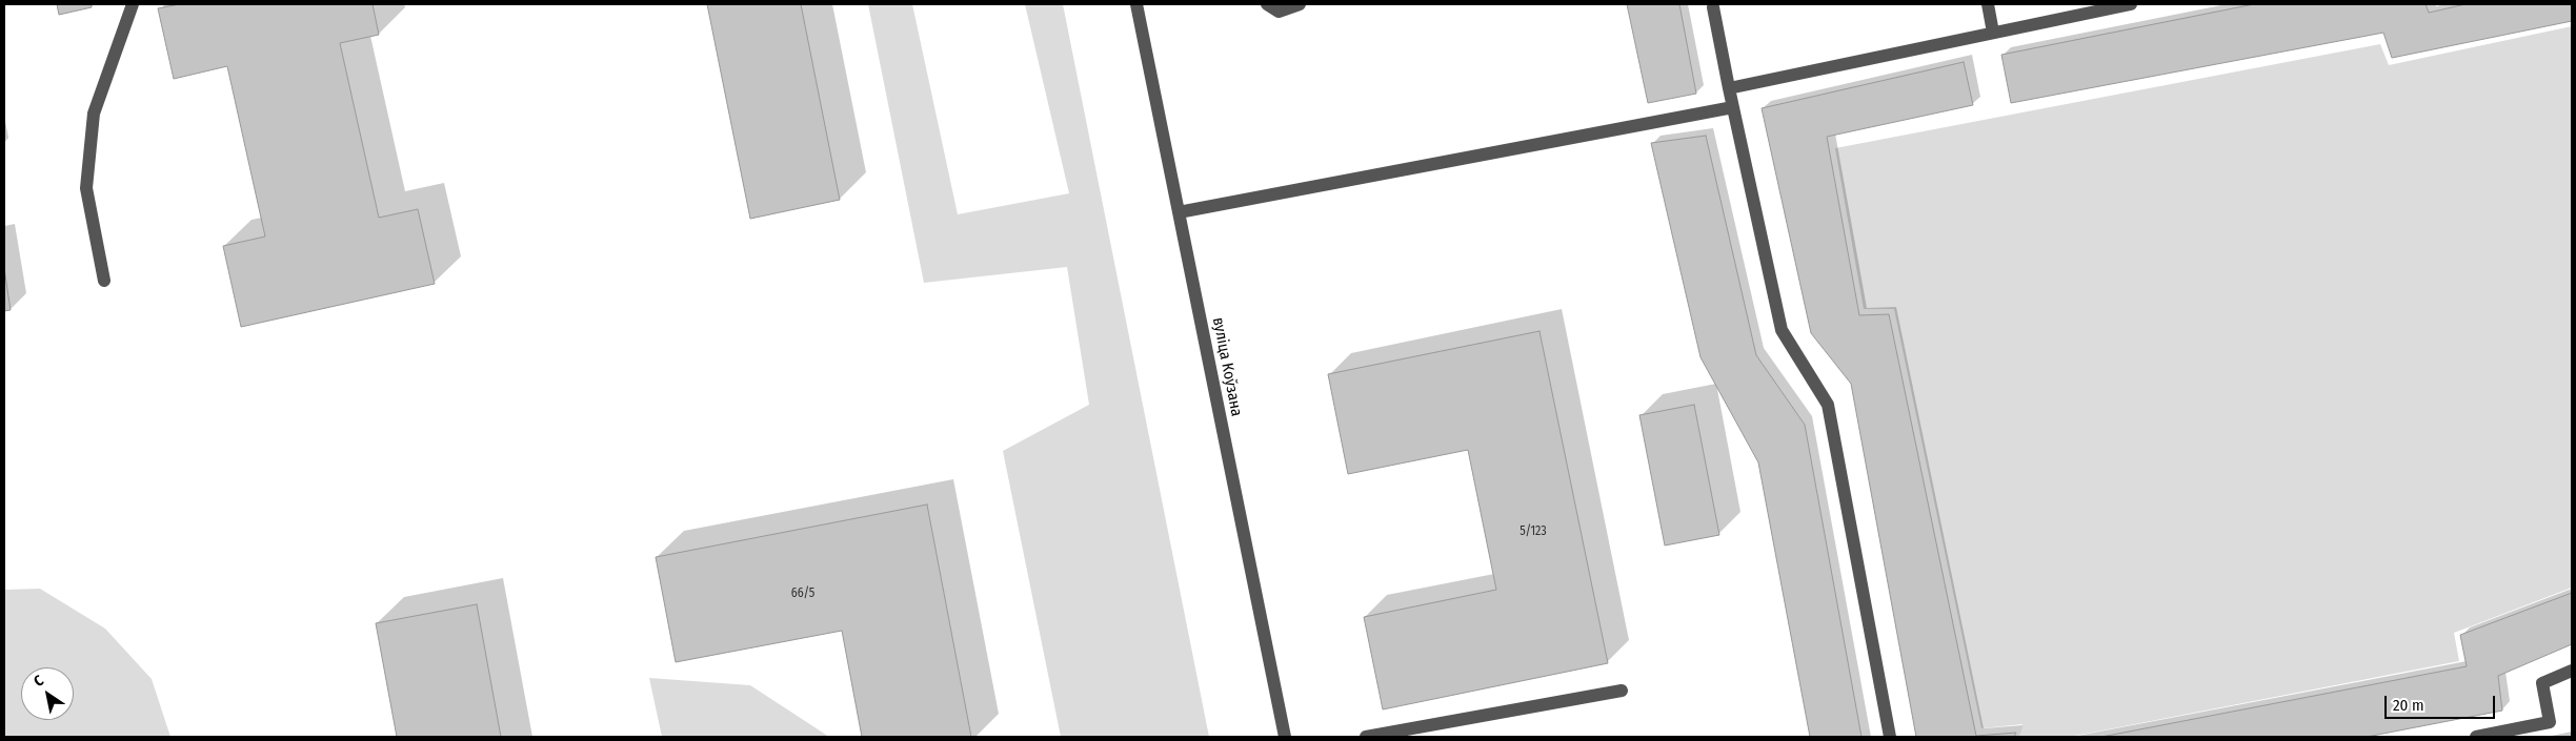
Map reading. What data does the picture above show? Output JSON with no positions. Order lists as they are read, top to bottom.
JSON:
{
  "streets": {
    "street": ["вуліца Коўзана"]
  },
  "house_numbers": ["5/123", "66/5"],
  "scale_bar": "20 m",
  "north": "top left"
}
